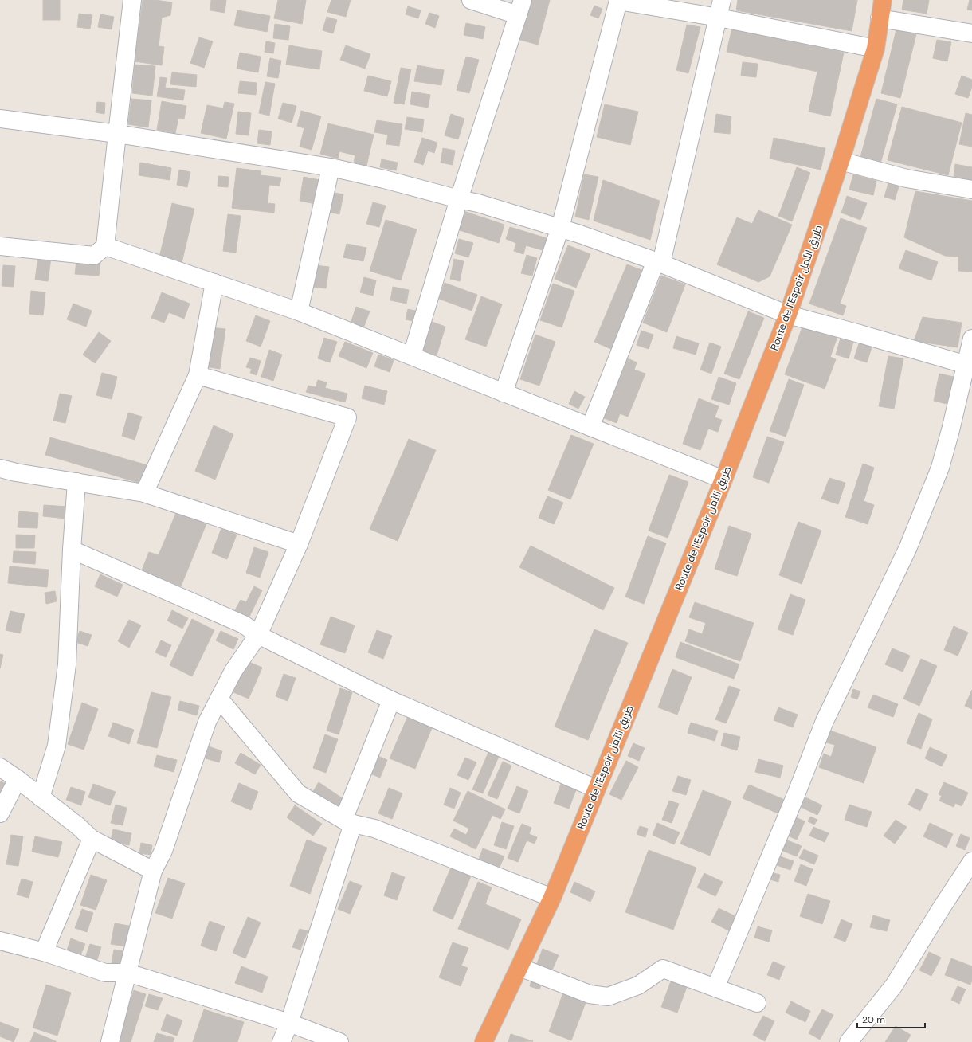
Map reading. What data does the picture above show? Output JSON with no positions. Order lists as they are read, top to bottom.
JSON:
{
  "streets": {
    "highway": ["Route de l’Espoir طريق الأمل"]
  },
  "scale_bar": "20 m"
}
